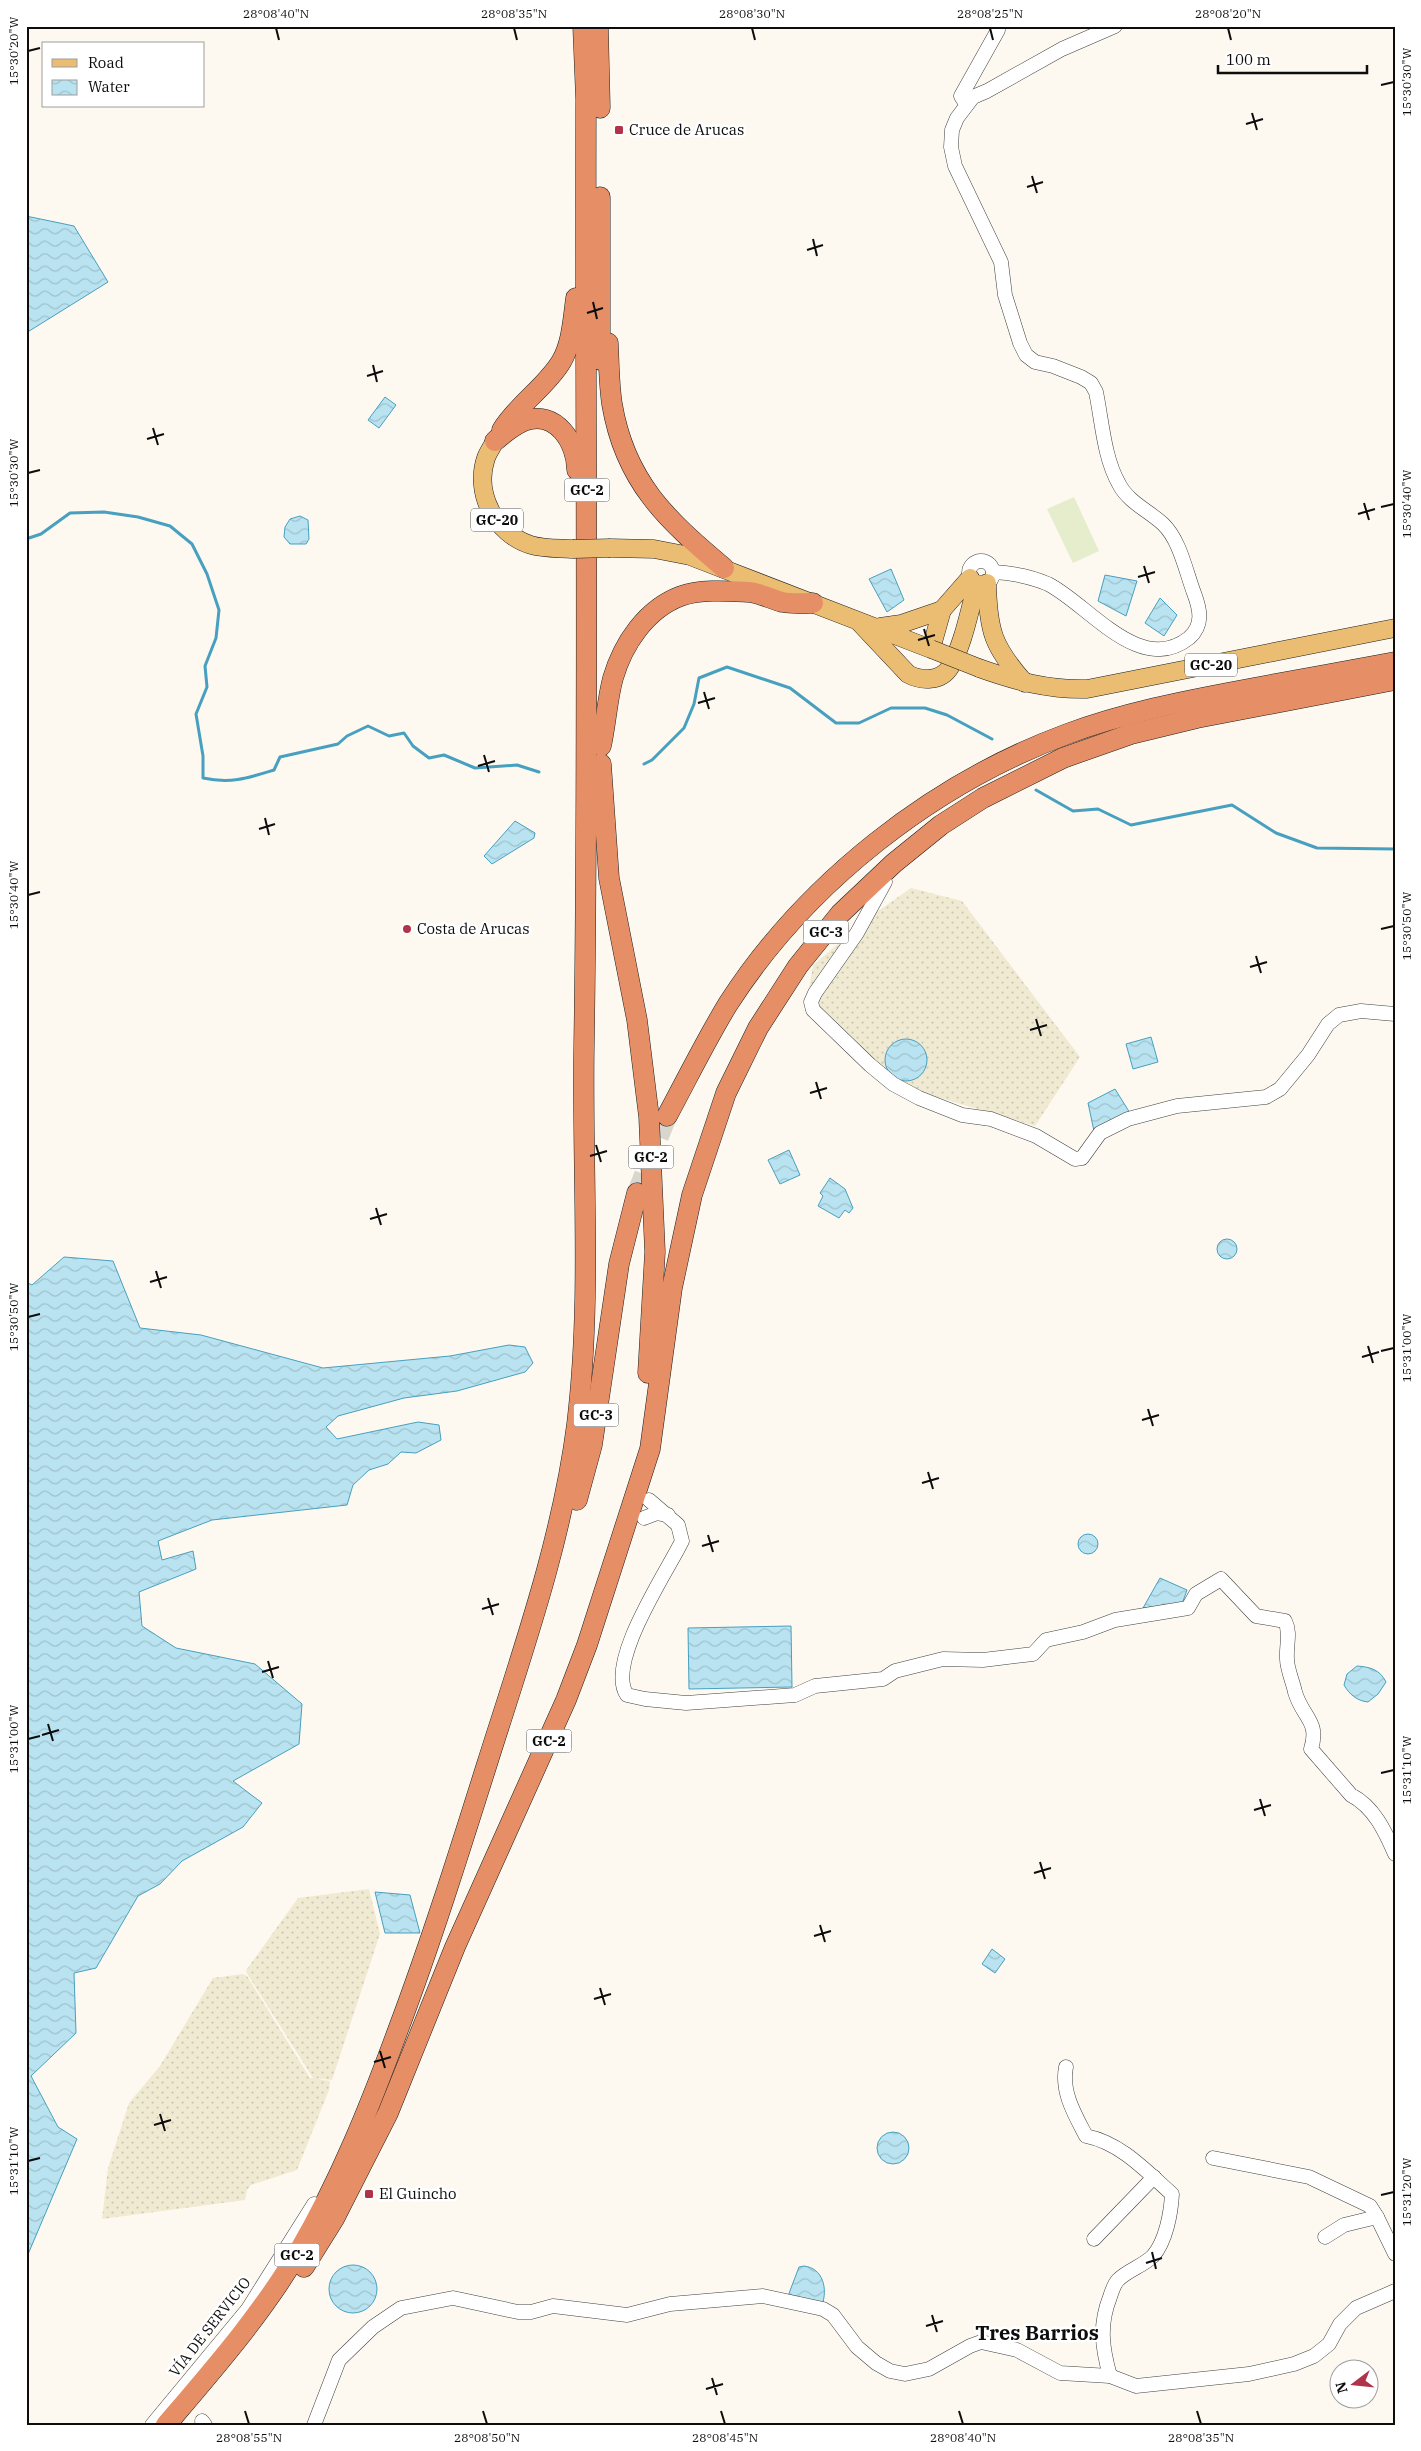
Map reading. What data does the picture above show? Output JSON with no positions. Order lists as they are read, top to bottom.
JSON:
{
  "streets": {
    "highway": ["GC-2", "GC-3"],
    "main road": ["GC-20"],
    "street": ["VÍA DE SERVICIO"]
  },
  "crossings": [
    ["GC-2", "GC-3"],
    ["GC-2", "VÍA DE SERVICIO"]
  ],
  "districts": ["Tres Barrios"],
  "places": {
    "transit": ["Cruce de Arucas", "El Guincho"],
    "other": ["Costa de Arucas"]
  },
  "legend": ["Road", "Water"],
  "scale_bar": "100 m",
  "north": "left",
  "coordinates": [
    "28°08'40\"N",
    "28°08'35\"N",
    "28°08'30\"N",
    "28°08'25\"N",
    "28°08'20\"N",
    "15°30'20\"W",
    "15°30'30\"W",
    "15°30'40\"W",
    "15°30'50\"W",
    "15°31'00\"W",
    "15°31'10\"W",
    "15°31'20\"W",
    "28°08'55\"N",
    "28°08'50\"N",
    "28°08'45\"N"
  ]
}
